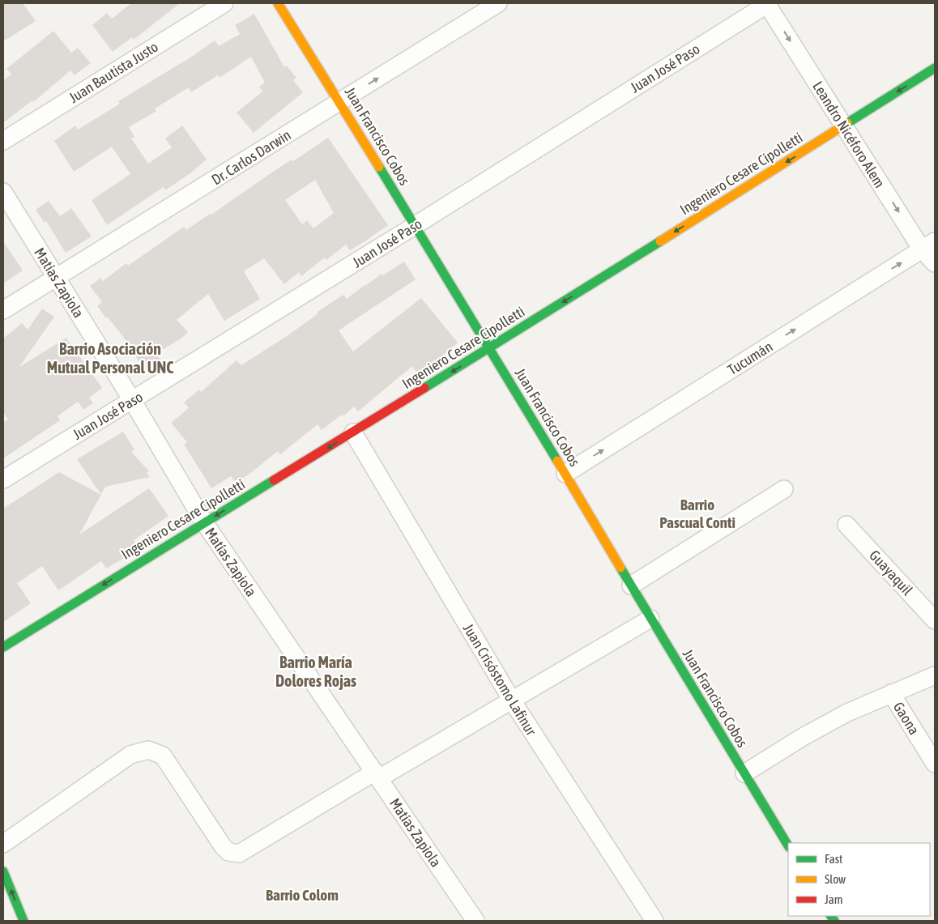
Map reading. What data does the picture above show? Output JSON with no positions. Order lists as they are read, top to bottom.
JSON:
{
  "streets": {
    "street": [
      "Juan José Paso",
      "Juan Bautista Justo",
      "Leandro Nicéforo Alem",
      "Juan Francisco Cobos",
      "Dr. Carlos Darwin",
      "Ingeniero Cesare Cipolletti",
      "Matías Zapiola",
      "Tucumán",
      "Guayaquil",
      "Juan Crisóstomo Lafinur",
      "Gaona"
    ]
  },
  "crossings": [
    ["Juan José Paso", "Leandro Nicéforo Alem"],
    ["Juan José Paso", "Juan Francisco Cobos"],
    ["Juan José Paso", "Matías Zapiola"],
    ["Leandro Nicéforo Alem", "Ingeniero Cesare Cipolletti"],
    ["Leandro Nicéforo Alem", "Tucumán"],
    ["Juan Francisco Cobos", "Dr. Carlos Darwin"],
    ["Juan Francisco Cobos", "Ingeniero Cesare Cipolletti"],
    ["Juan Francisco Cobos", "Tucumán"],
    ["Dr. Carlos Darwin", "Matías Zapiola"],
    ["Ingeniero Cesare Cipolletti", "Matías Zapiola"],
    ["Ingeniero Cesare Cipolletti", "Juan Crisóstomo Lafinur"]
  ],
  "one_way": ["Leandro Nicéforo Alem", "Ingeniero Cesare Cipolletti"],
  "districts": [
    "Barrio Asociación Mutual Personal UNC",
    "Barrio Pascual Conti",
    "Barrio María Dolores Rojas",
    "Barrio Colom"
  ],
  "legend": ["Fast", "Slow", "Jam"]
}
